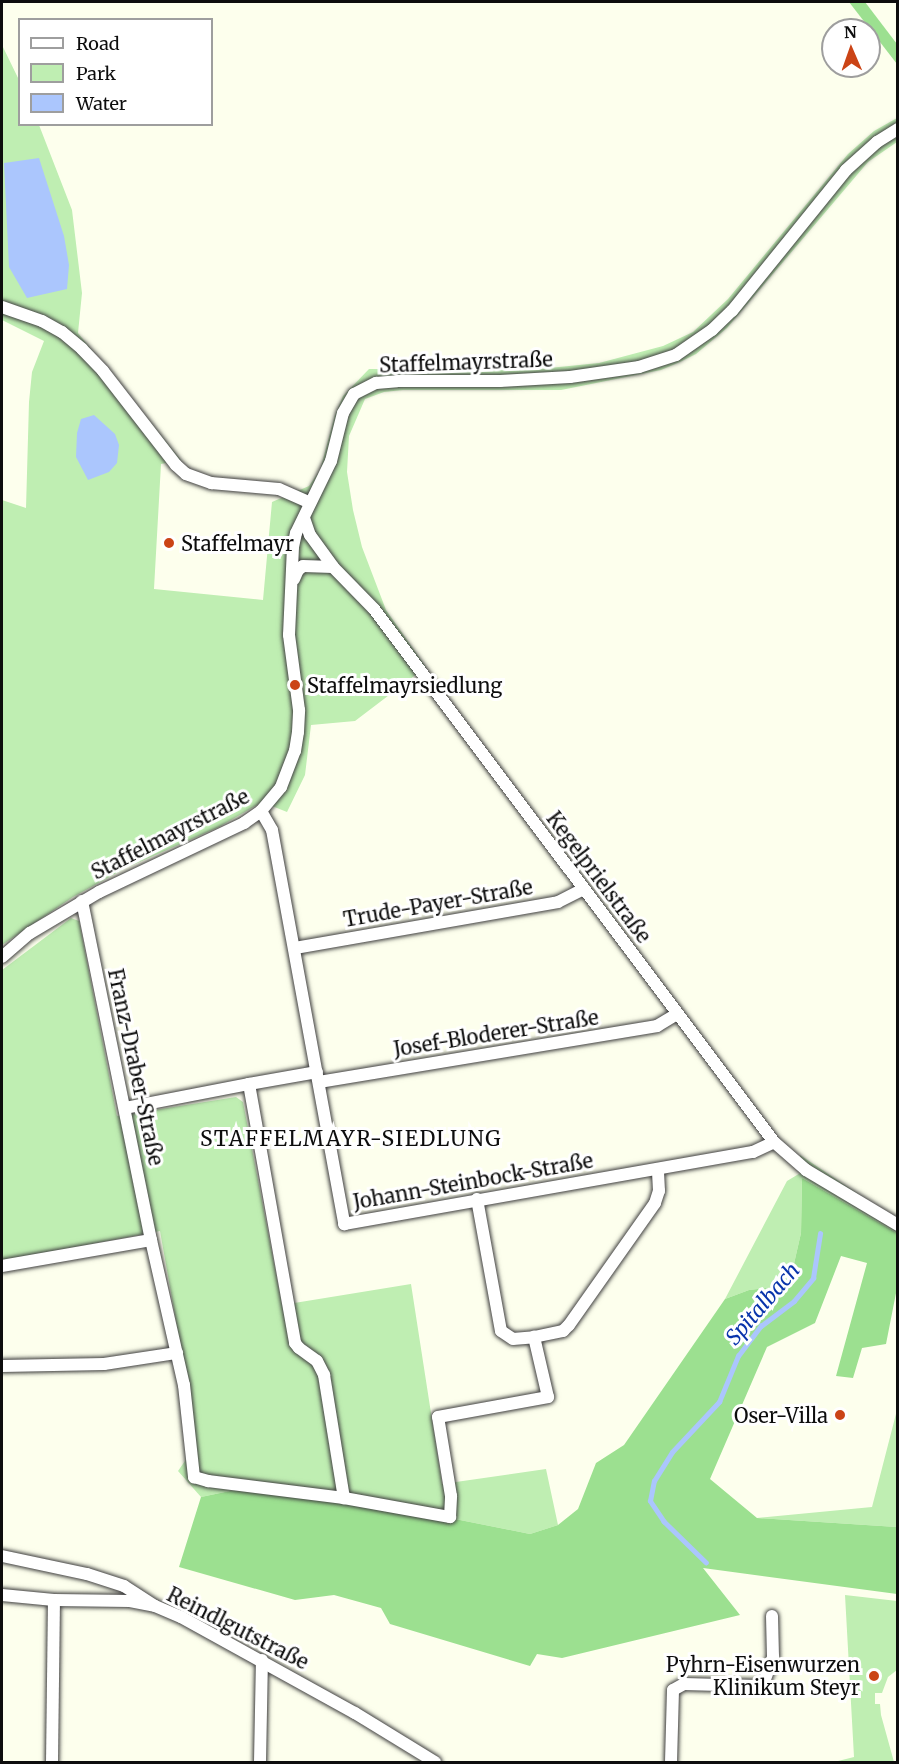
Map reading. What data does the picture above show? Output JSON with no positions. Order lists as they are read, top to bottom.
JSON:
{
  "streets": {
    "street": [
      "Staffelmayrstraße",
      "Kegelprielstraße",
      "Trude-Payer-Straße",
      "Josef-Bloderer-Straße",
      "Franz-Draber-Straße",
      "Johann-Steinbock-Straße",
      "Reindlgutstraße"
    ]
  },
  "crossings": [
    ["Staffelmayrstraße", "Kegelprielstraße"],
    ["Staffelmayrstraße", "Franz-Draber-Straße"],
    ["Staffelmayrstraße", "Johann-Steinbock-Straße"],
    ["Kegelprielstraße", "Trude-Payer-Straße"],
    ["Kegelprielstraße", "Josef-Bloderer-Straße"],
    ["Kegelprielstraße", "Johann-Steinbock-Straße"],
    ["Trude-Payer-Straße", "Johann-Steinbock-Straße"],
    ["Josef-Bloderer-Straße", "Franz-Draber-Straße"],
    ["Josef-Bloderer-Straße", "Johann-Steinbock-Straße"]
  ],
  "districts": ["STAFFELMAYR-SIEDLUNG"],
  "water": ["Spitalbach"],
  "places": [
    "Staffelmayr",
    "Staffelmayrsiedlung",
    "Oser-Villa",
    "Pyhrn-Eisenwurzen Klinikum Steyr"
  ],
  "legend": ["Road", "Park", "Water"],
  "north": "top"
}
